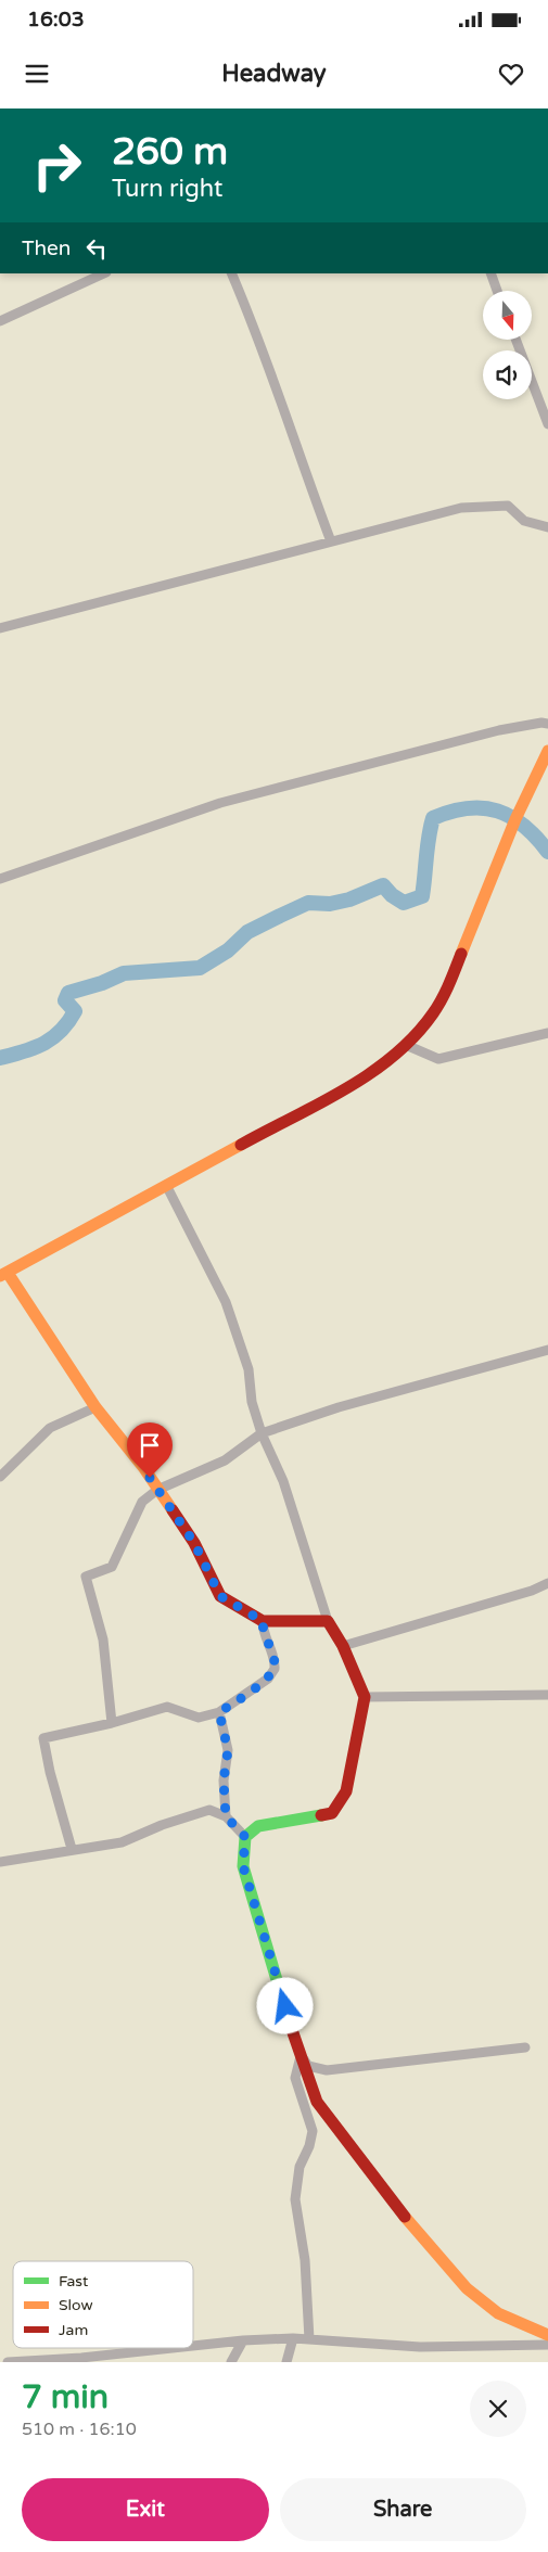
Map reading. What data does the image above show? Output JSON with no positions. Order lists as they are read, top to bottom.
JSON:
{
  "legend": ["Fast", "Slow", "Jam"],
  "north": "bottom",
  "page": {
    "status": "16:03",
    "header": "Headway",
    "turn": ["260 m", "Turn right"],
    "then": "Then",
    "heading": ["7 min", "510 m · 16:10"],
    "buttons": ["Exit", "Share"]
  }
}
